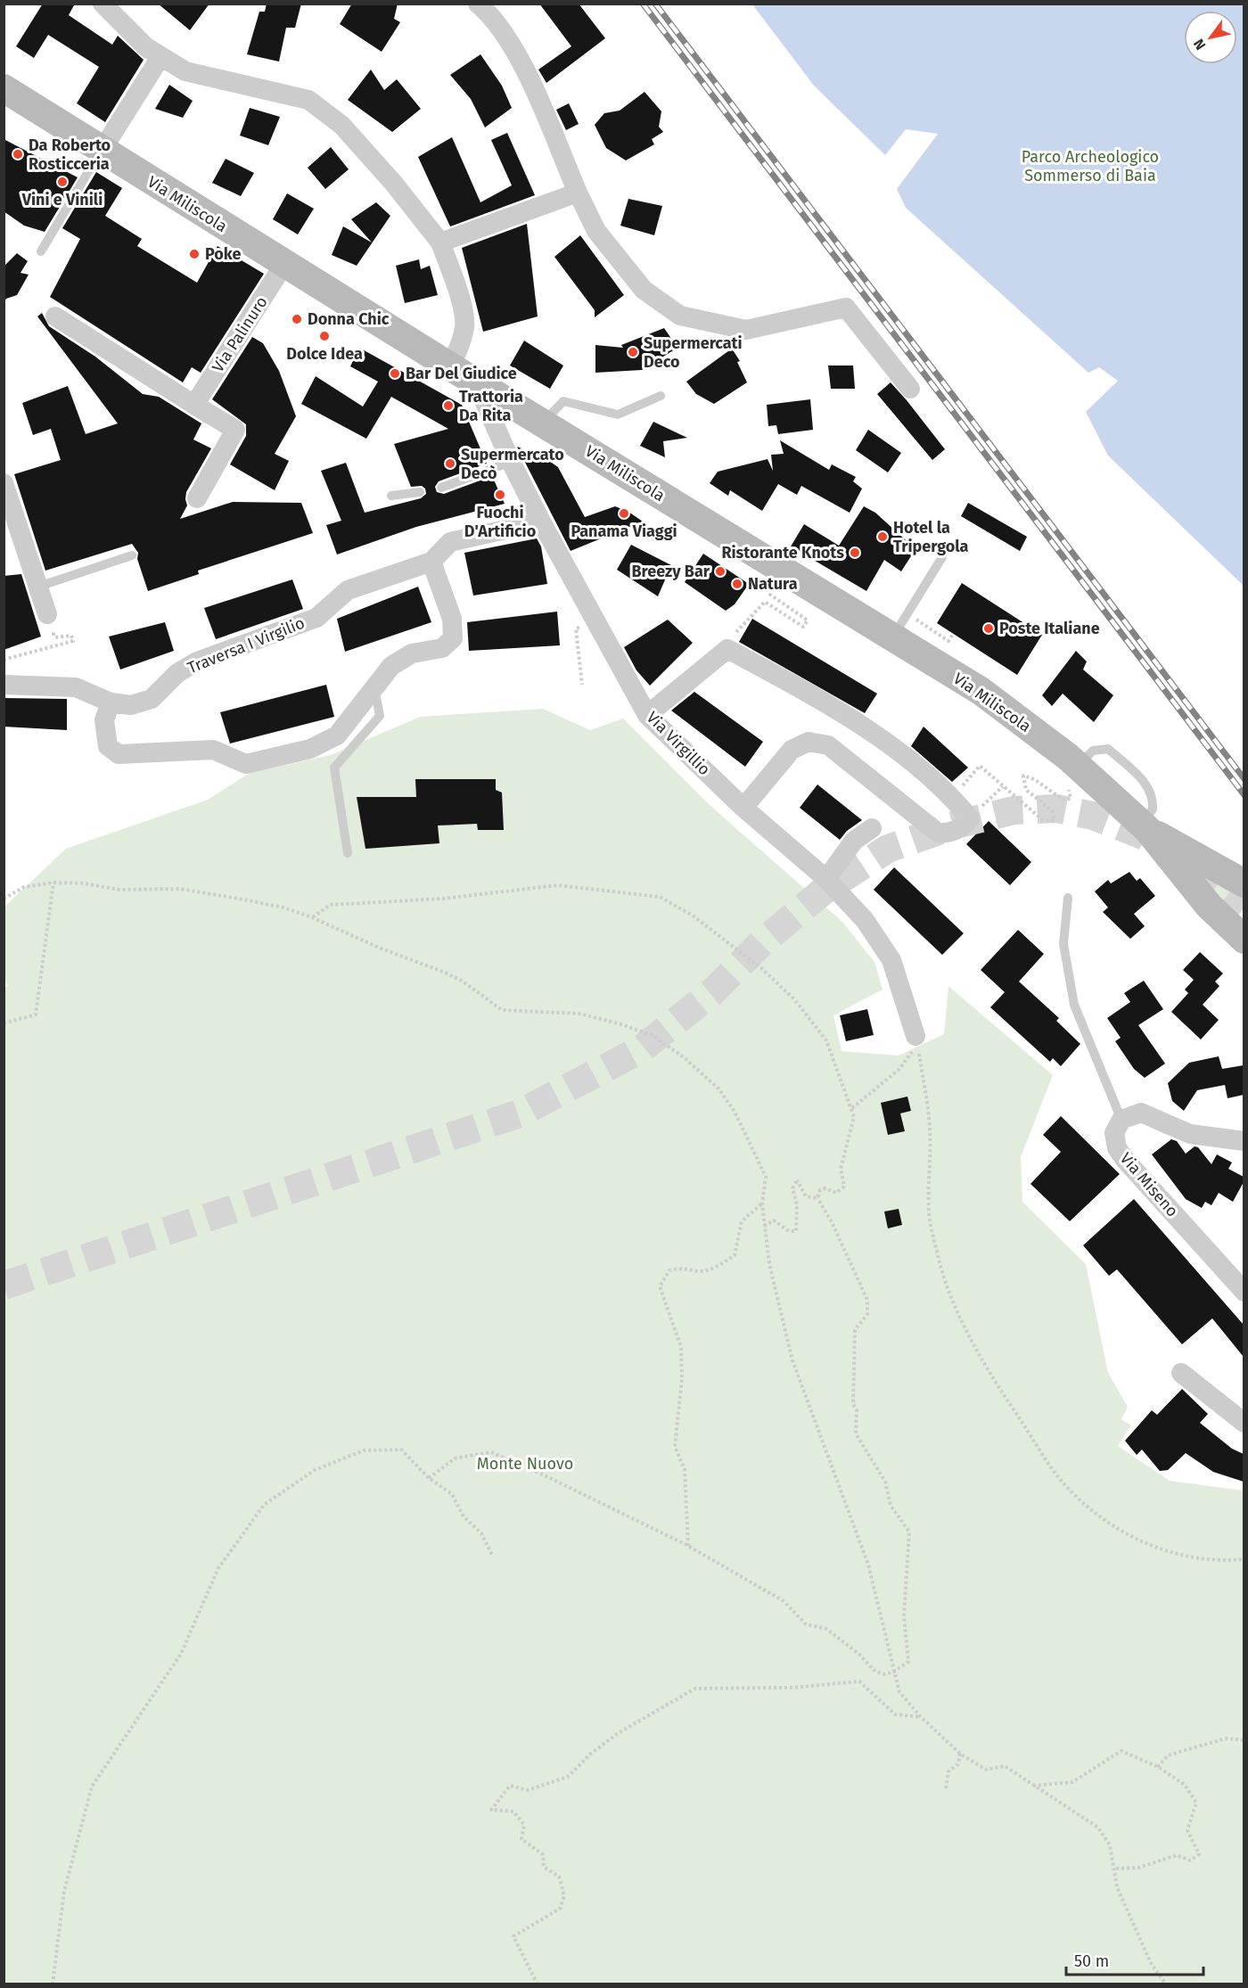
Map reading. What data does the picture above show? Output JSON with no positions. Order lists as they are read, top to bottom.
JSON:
{
  "streets": {
    "street": [
      "Via Miliscola",
      "Via Palinuro",
      "Traversa I Virgilio",
      "Via Virgillio",
      "Via Miseno"
    ]
  },
  "crossings": [
    ["Via Miliscola", "Via Palinuro"],
    ["Via Miliscola", "Via Virgillio"],
    ["Traversa I Virgilio", "Via Virgillio"]
  ],
  "parks": ["Parco Archeologico Sommerso di Baia", "Monte Nuovo"],
  "places": [
    "Da Roberto Rosticceria",
    "Vini e Vinili",
    "Poke",
    "Donna Chic",
    "Dolce Idea",
    "Supermercati Deco",
    "Bar Del Giudice",
    "Trattoria Da Rita",
    "Supermercato Decò",
    "Fuochi D'Artificio",
    "Panama Viaggi",
    "Hotel la Tripergola",
    "Ristorante Knots",
    "Breezy Bar",
    "Natura",
    "Poste Italiane"
  ],
  "scale_bar": "50 m",
  "north": "bottom left"
}
